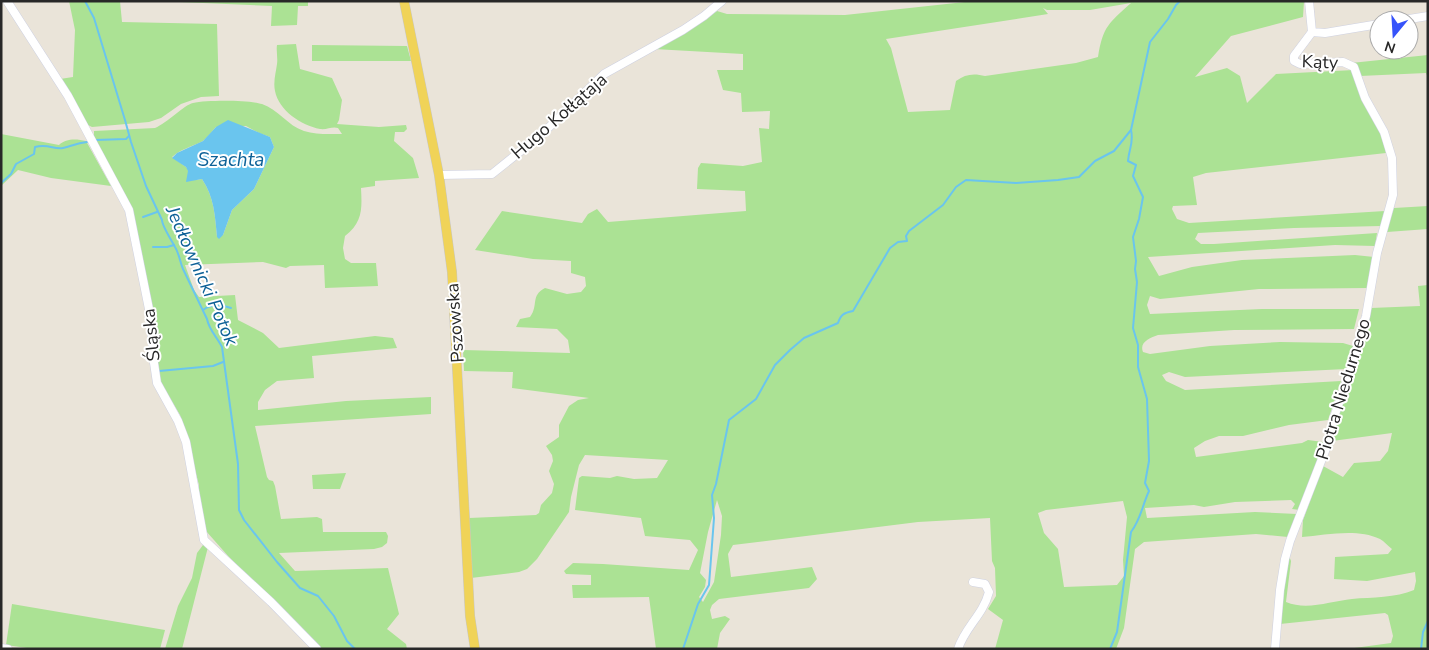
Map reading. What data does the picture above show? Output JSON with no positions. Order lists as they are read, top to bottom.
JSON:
{
  "streets": {
    "main road": ["Pszowska"],
    "street": [
      "Kąty",
      "Hugo Kołłątaja",
      "Śląska",
      "Piotra Niedurnego"
    ]
  },
  "crossings": [
    ["Kąty", "Piotra Niedurnego"],
    ["Hugo Kołłątaja", "Pszowska"]
  ],
  "water": ["Szachta", "Jedłownicki Potok"],
  "north": "bottom"
}
